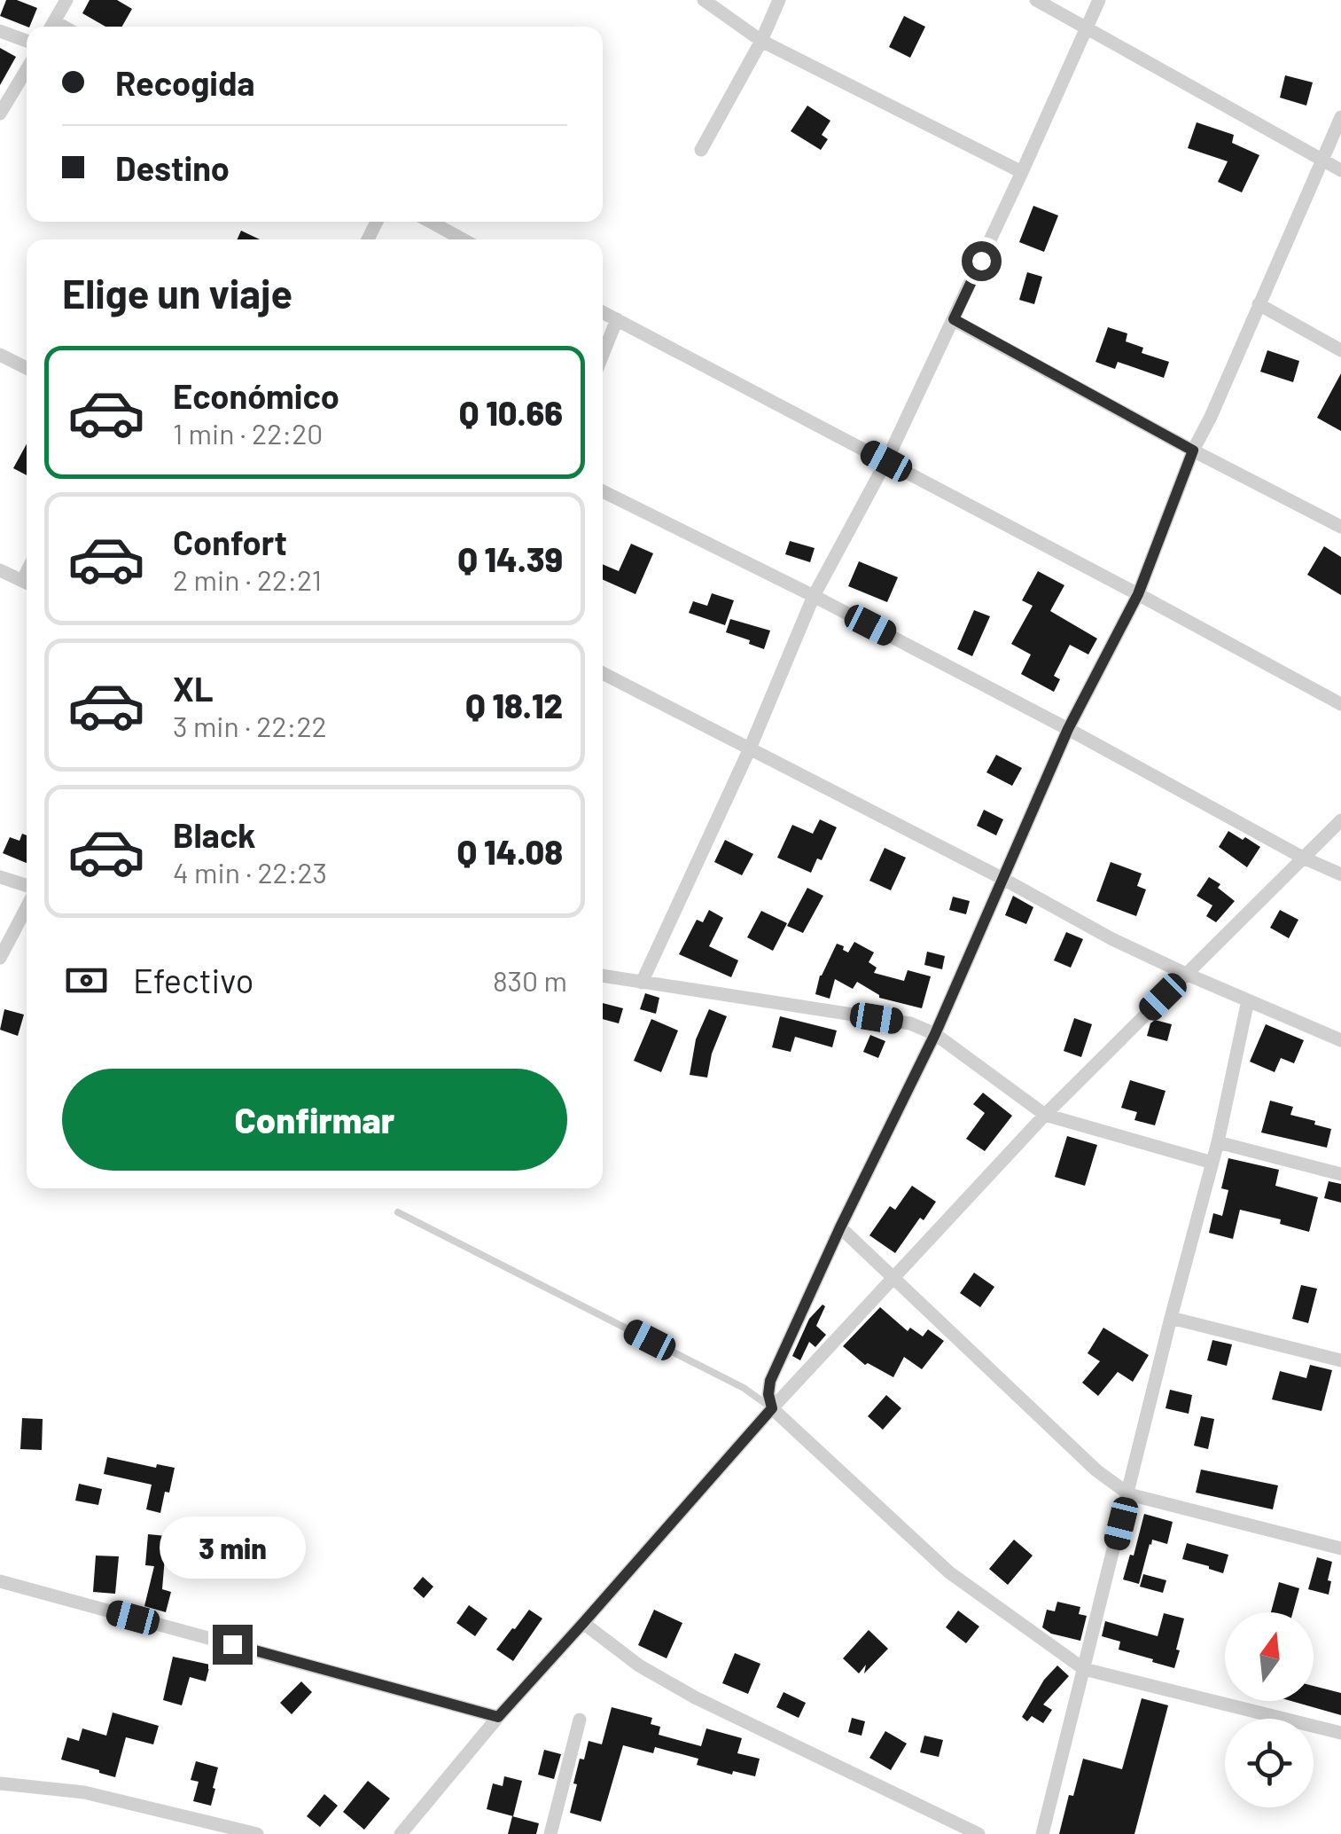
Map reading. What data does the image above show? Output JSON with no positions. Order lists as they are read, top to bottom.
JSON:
{
  "north": "top",
  "page": {
    "banner": ["Recogida", "Destino"],
    "heading": "Elige un viaje",
    "list": [
      {
        "name": "Económico",
        "note": "1 min · 22:20",
        "value": "Q 10.66"
      },
      {
        "name": "Confort",
        "note": "2 min · 22:21",
        "value": "Q 14.39"
      },
      {
        "name": "XL",
        "note": "3 min · 22:22",
        "value": "Q 18.12"
      },
      {
        "name": "Black",
        "note": "4 min · 22:23",
        "value": "Q 14.08"
      }
    ],
    "pay": ["Efectivo", "830 m"],
    "buttons": "Confirmar",
    "bubble": "3 min"
  }
}
